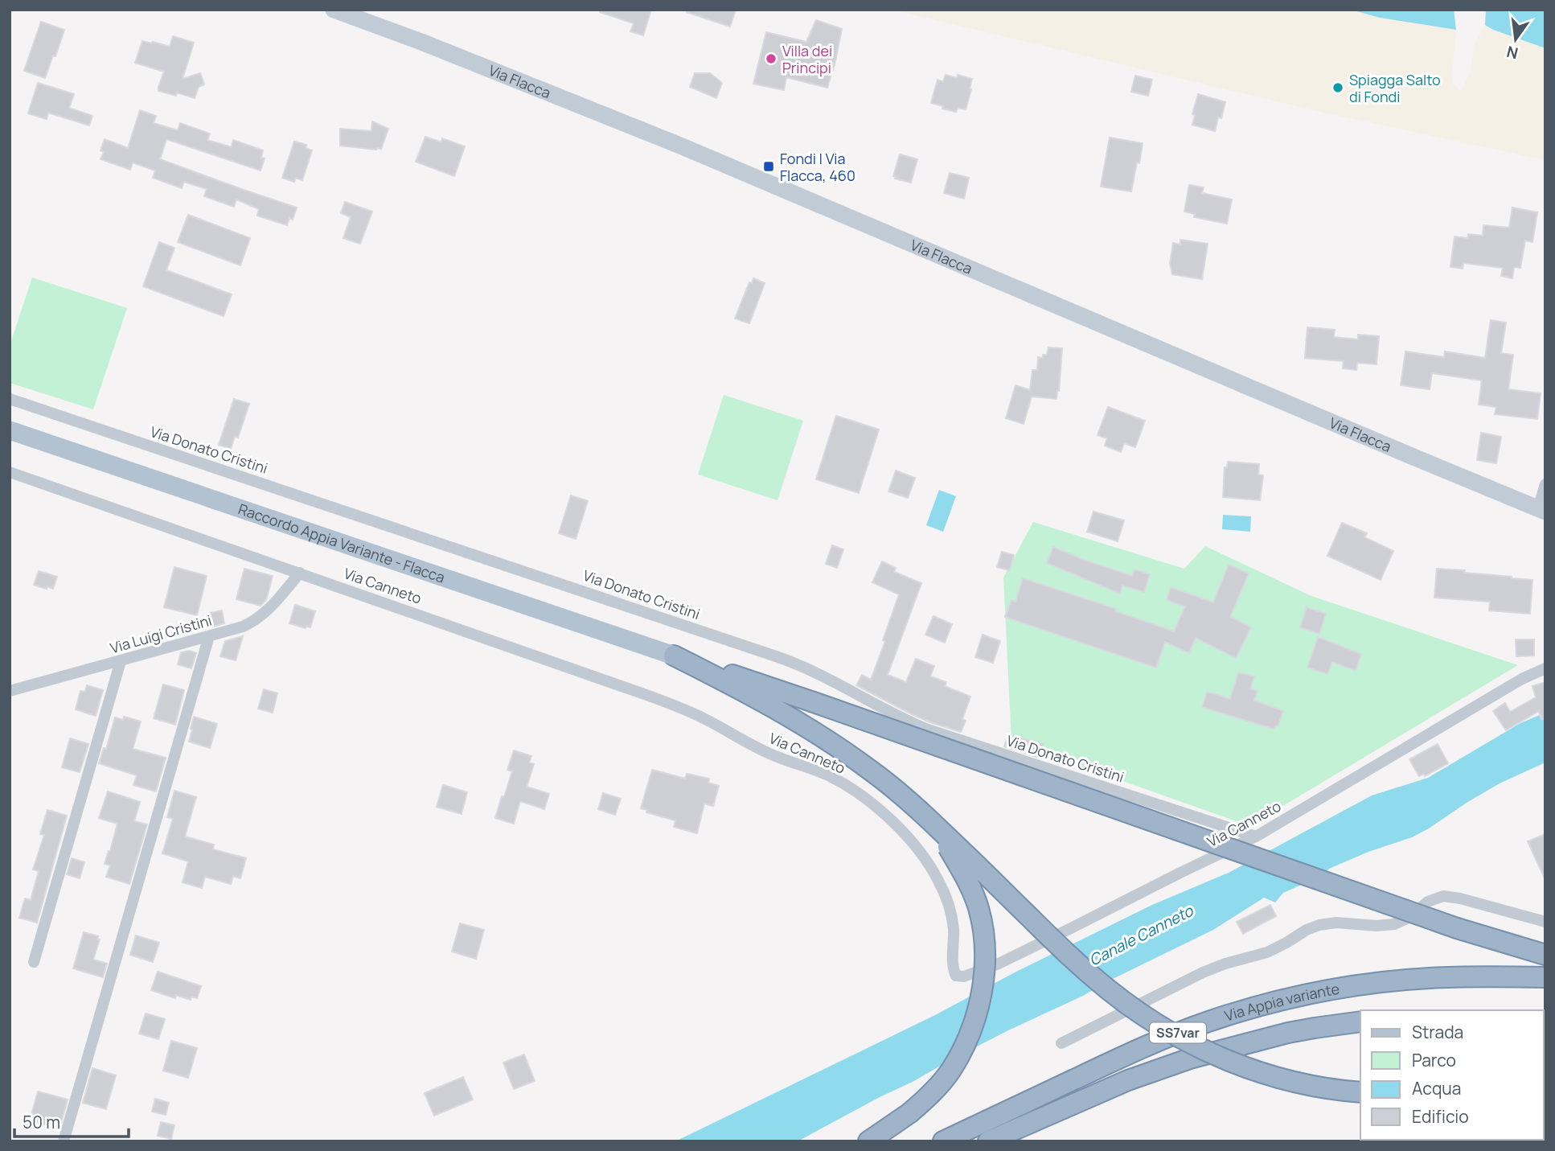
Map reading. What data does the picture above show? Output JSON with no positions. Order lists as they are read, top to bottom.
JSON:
{
  "streets": {
    "highway": ["Via Appia variante", "SS7var"],
    "main road": ["Via Flacca", "Raccordo Appia Variante - Flacca"],
    "street": ["Via Donato Cristini", "Via Canneto", "Via Luigi Cristini"]
  },
  "crossings": [
    ["Via Donato Cristini", "Via Canneto"],
    ["Via Canneto", "Via Luigi Cristini"]
  ],
  "water": ["Canale Canneto"],
  "places": {
    "other": ["Villa dei Principi", "Spiagga Salto di Fondi"],
    "transit": ["Fondi | Via Flacca, 460"]
  },
  "legend": [
    "Strada",
    "Parco",
    "Acqua",
    "Edificio"
  ],
  "scale_bar": "50 m",
  "north": "bottom"
}
